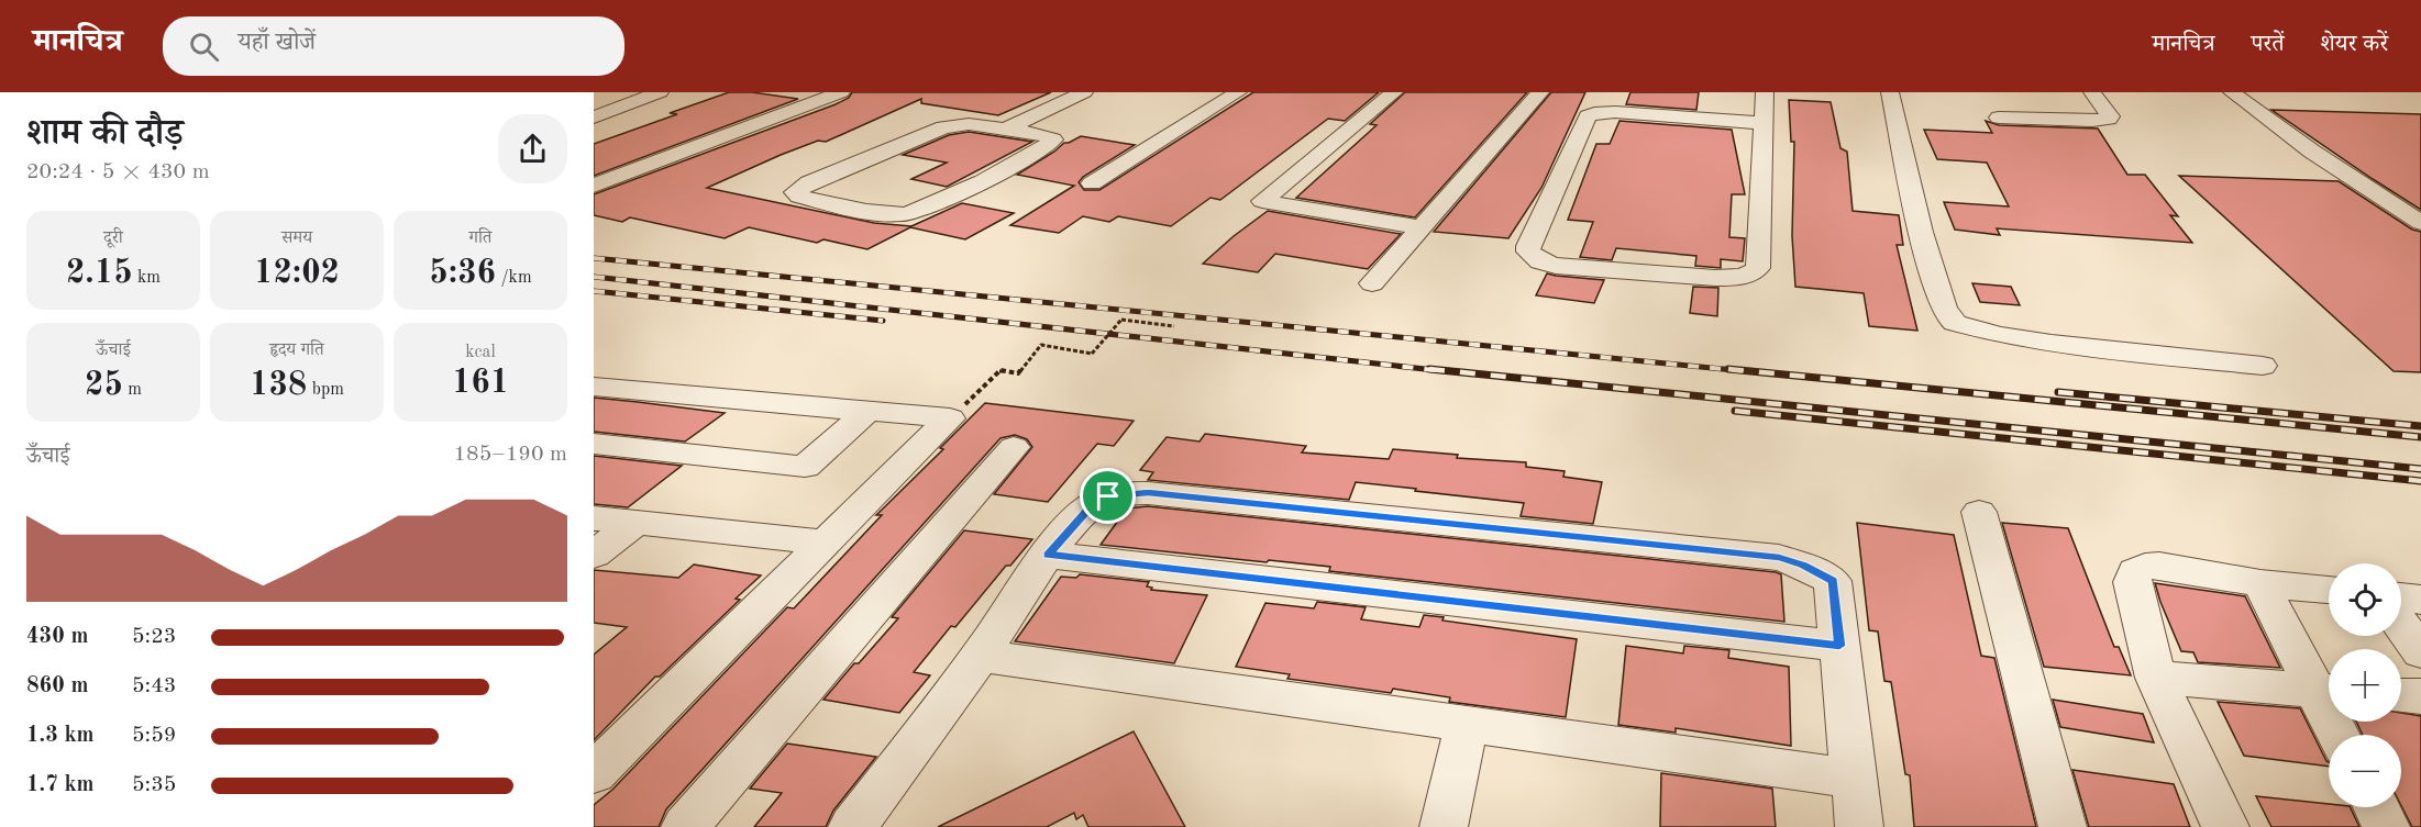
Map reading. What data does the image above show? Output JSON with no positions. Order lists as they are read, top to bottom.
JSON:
{
  "page": {
    "header": "मानचित्र",
    "search": "यहाँ खोजें",
    "nav": ["मानचित्र", "परतें", "शेयर करें"],
    "heading": ["शाम की दौड़", "20:24 · 5 × 430 m"],
    "stats": [
      ["दूरी", "2.15 km"],
      ["समय", "12:02"],
      ["गति", "5:36 /km"],
      ["ऊँचाई", "25 m"],
      ["हृदय गति", "138 bpm"],
      ["kcal", "161"]
    ],
    "chart": ["ऊँचाई", "185–190 m"],
    "map_buttons": ["+", "−"],
    "list": [
      {
        "name": "430 m",
        "note": "5:23"
      },
      {
        "name": "860 m",
        "note": "5:43"
      },
      {
        "name": "1.3 km",
        "note": "5:59"
      },
      {
        "name": "1.7 km",
        "note": "5:35"
      }
    ]
  }
}
